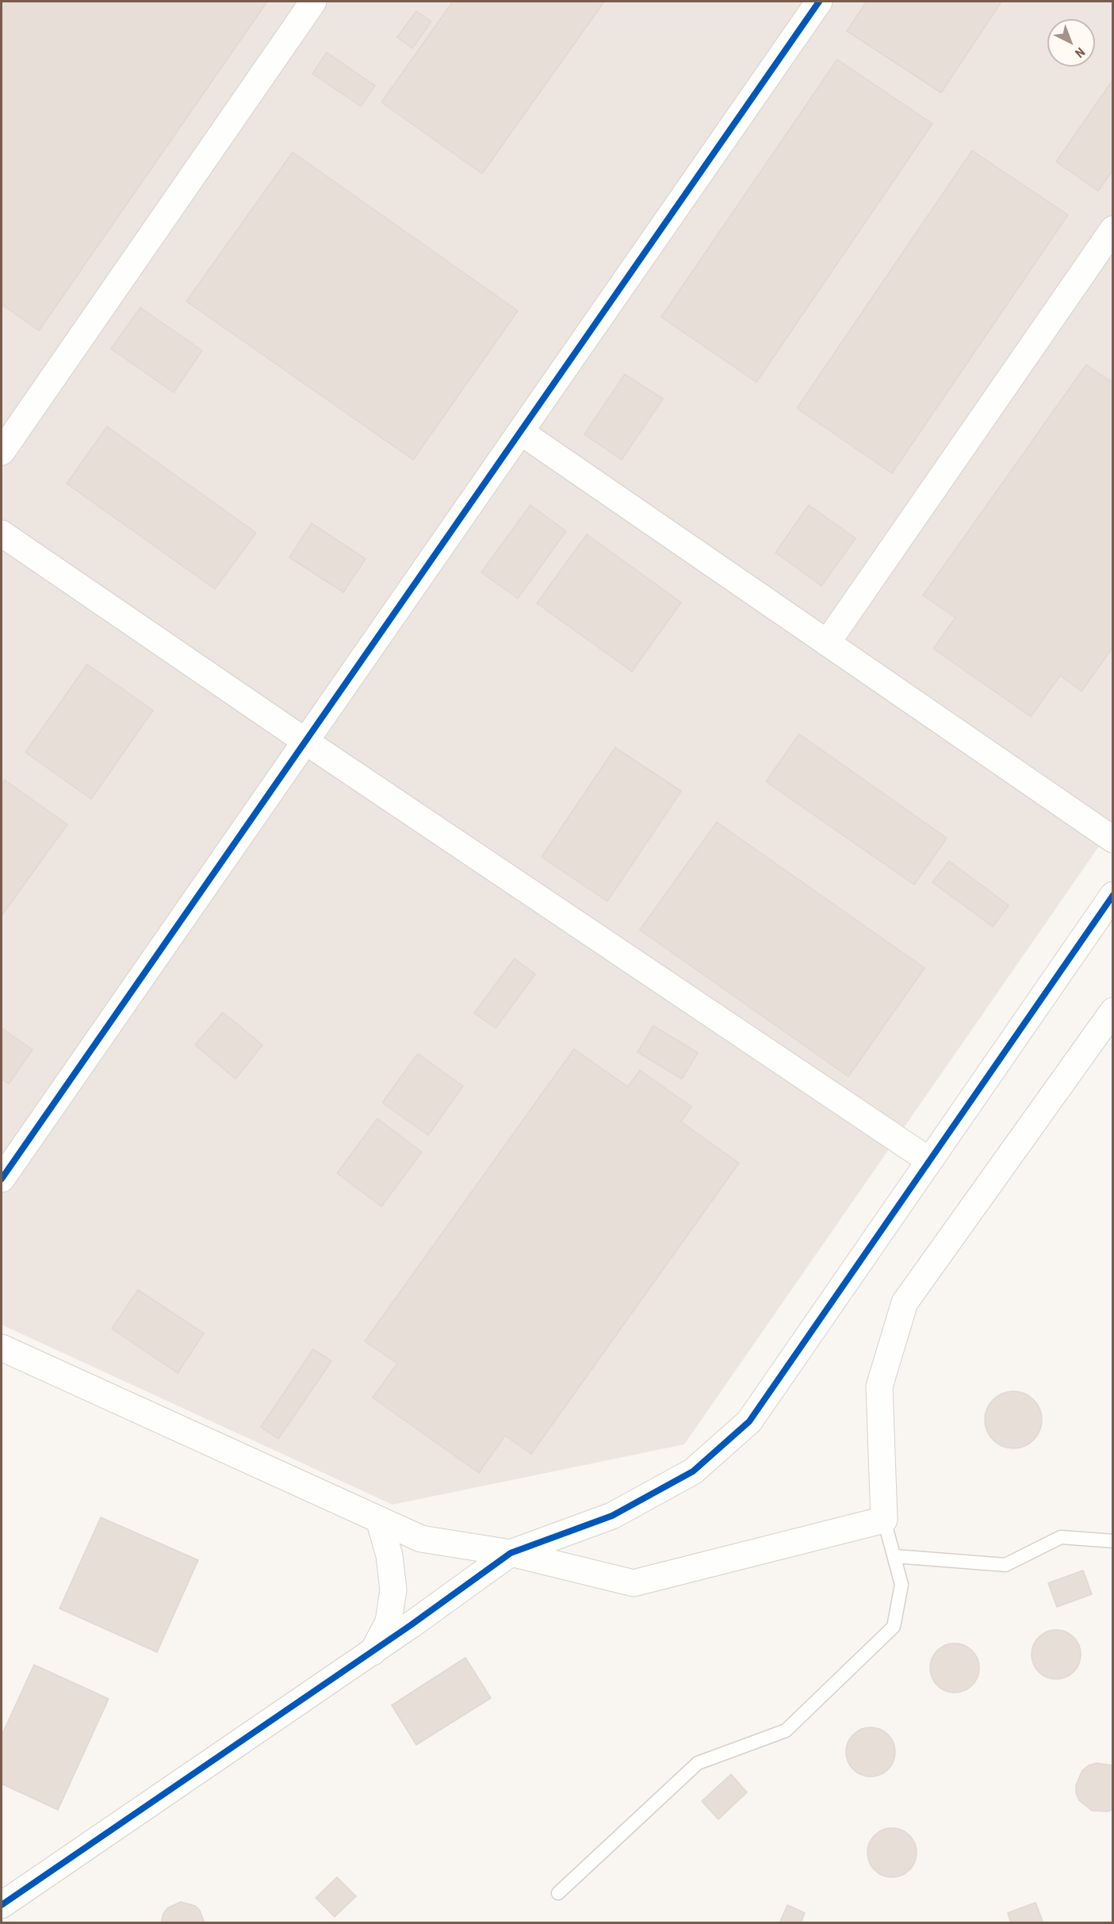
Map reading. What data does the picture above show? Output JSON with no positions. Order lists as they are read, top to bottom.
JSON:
{
  "north": "bottom right"
}
